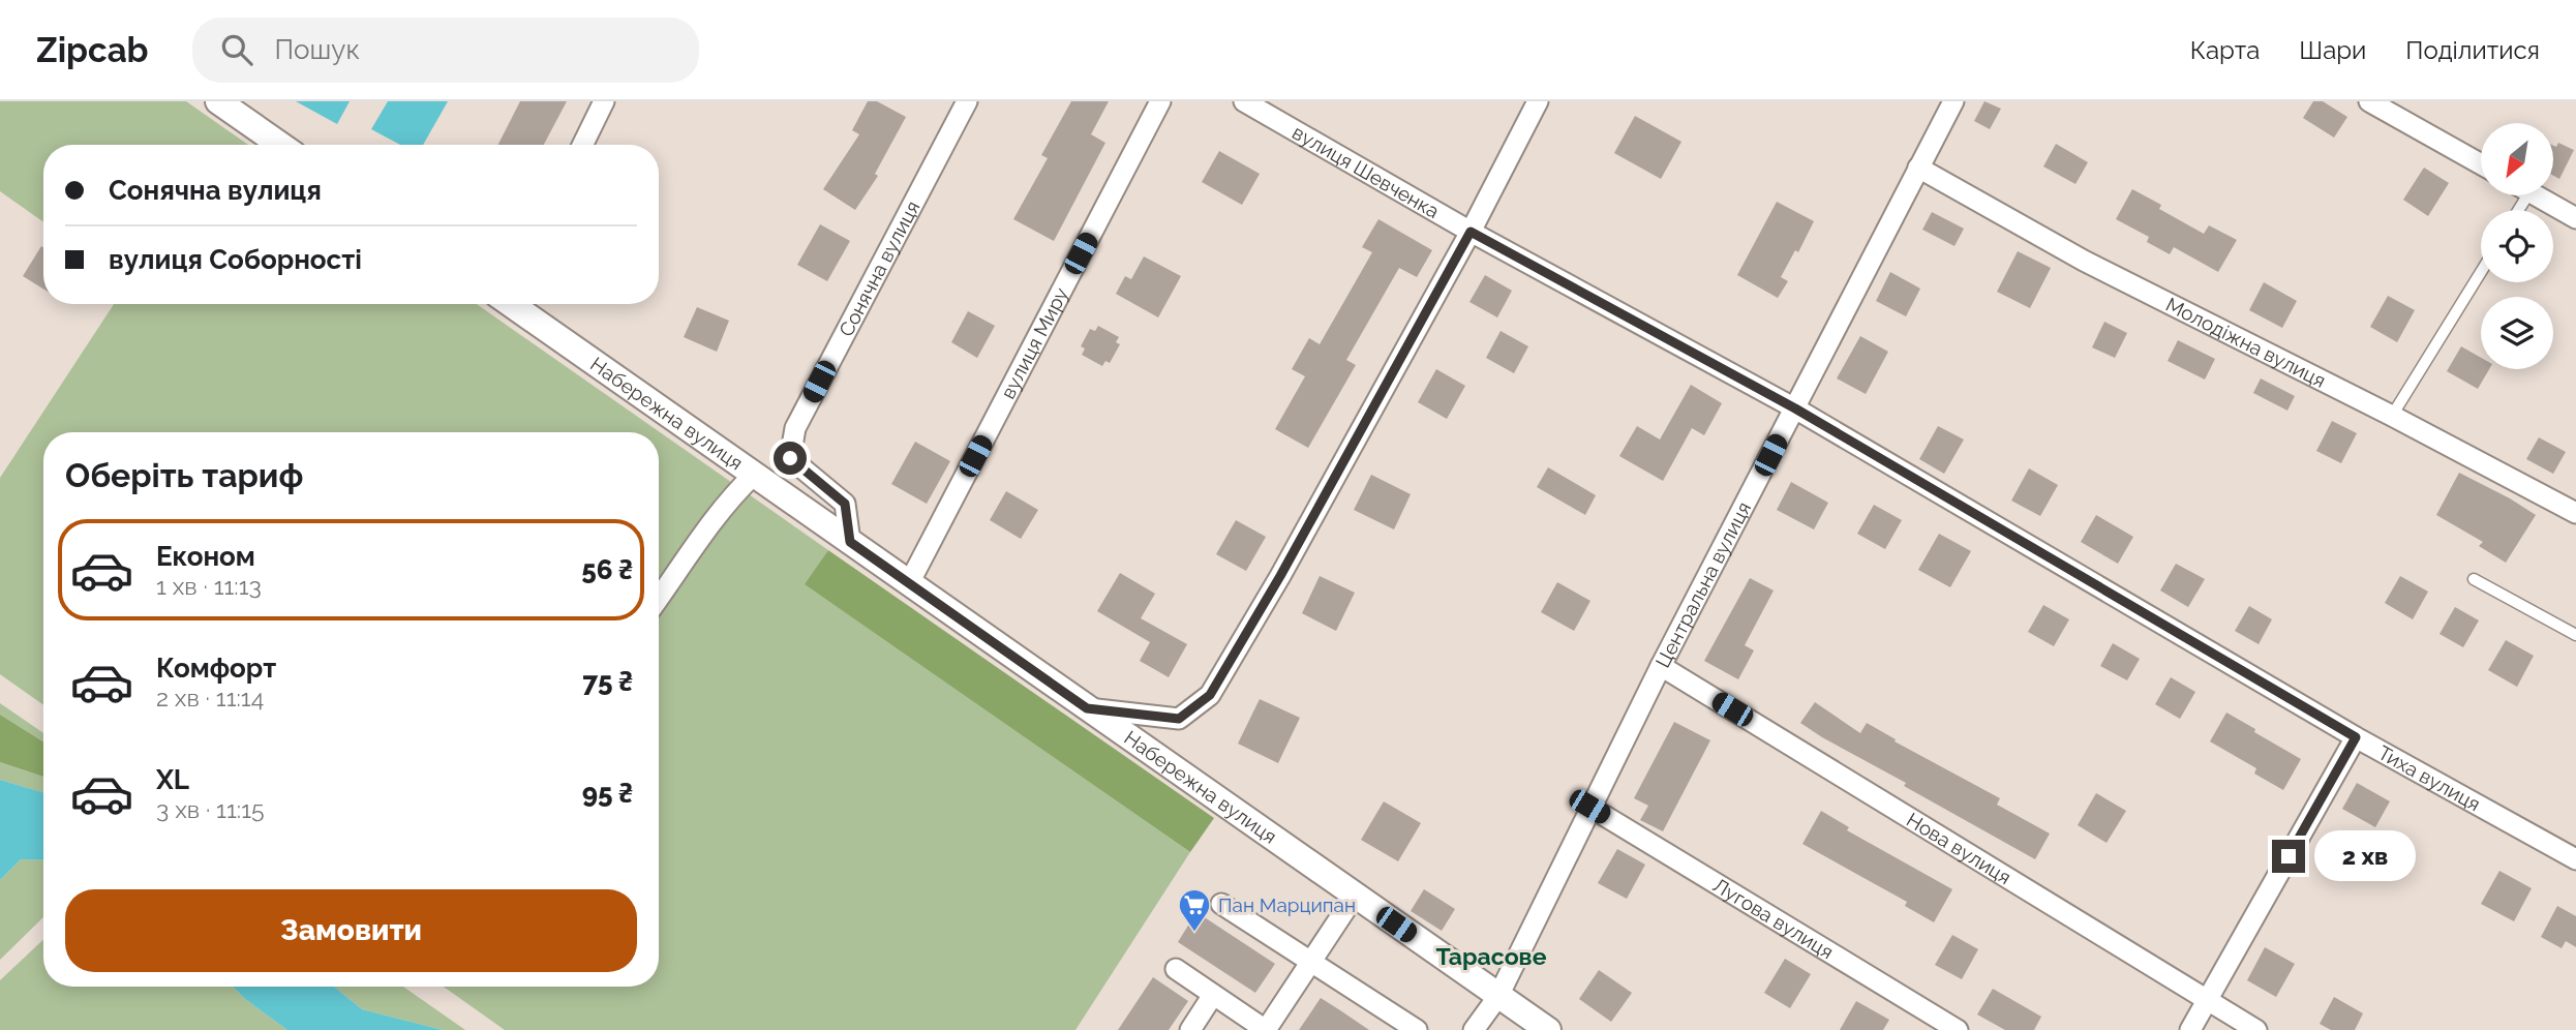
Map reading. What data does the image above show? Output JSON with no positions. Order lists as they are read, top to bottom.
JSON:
{
  "streets": {
    "street": [
      "вулиця Шевченка",
      "Сонячна вулиця",
      "вулиця Миру",
      "Молодіжна вулиця",
      "Набережна вулиця",
      "Центральна вулиця",
      "Тиха вулиця",
      "Нова вулиця",
      "Лугова вулиця"
    ]
  },
  "crossings": [
    ["вулиця Шевченка", "Центральна вулиця"],
    ["вулиця Шевченка", "Тиха вулиця"],
    ["Сонячна вулиця", "Набережна вулиця"],
    ["вулиця Миру", "Набережна вулиця"],
    ["Молодіжна вулиця", "Центральна вулиця"],
    ["Набережна вулиця", "Центральна вулиця"],
    ["Центральна вулиця", "Тиха вулиця"],
    ["Центральна вулиця", "Нова вулиця"],
    ["Центральна вулиця", "Лугова вулиця"]
  ],
  "districts": ["Тарасове"],
  "places": {
    "supermarket": ["Пан Марципан"]
  },
  "north": "bottom left",
  "page": {
    "header": "Zipcab",
    "search": "Пошук",
    "nav": ["Карта", "Шари", "Поділитися"],
    "banner": ["Сонячна вулиця", "вулиця Соборності"],
    "heading": "Оберіть тариф",
    "list": [
      {
        "name": "Економ",
        "note": "1 хв · 11:13",
        "value": "56 ₴"
      },
      {
        "name": "Комфорт",
        "note": "2 хв · 11:14",
        "value": "75 ₴"
      },
      {
        "name": "XL",
        "note": "3 хв · 11:15",
        "value": "95 ₴"
      }
    ],
    "bubble": "2 хв",
    "buttons": "Замовити"
  }
}
